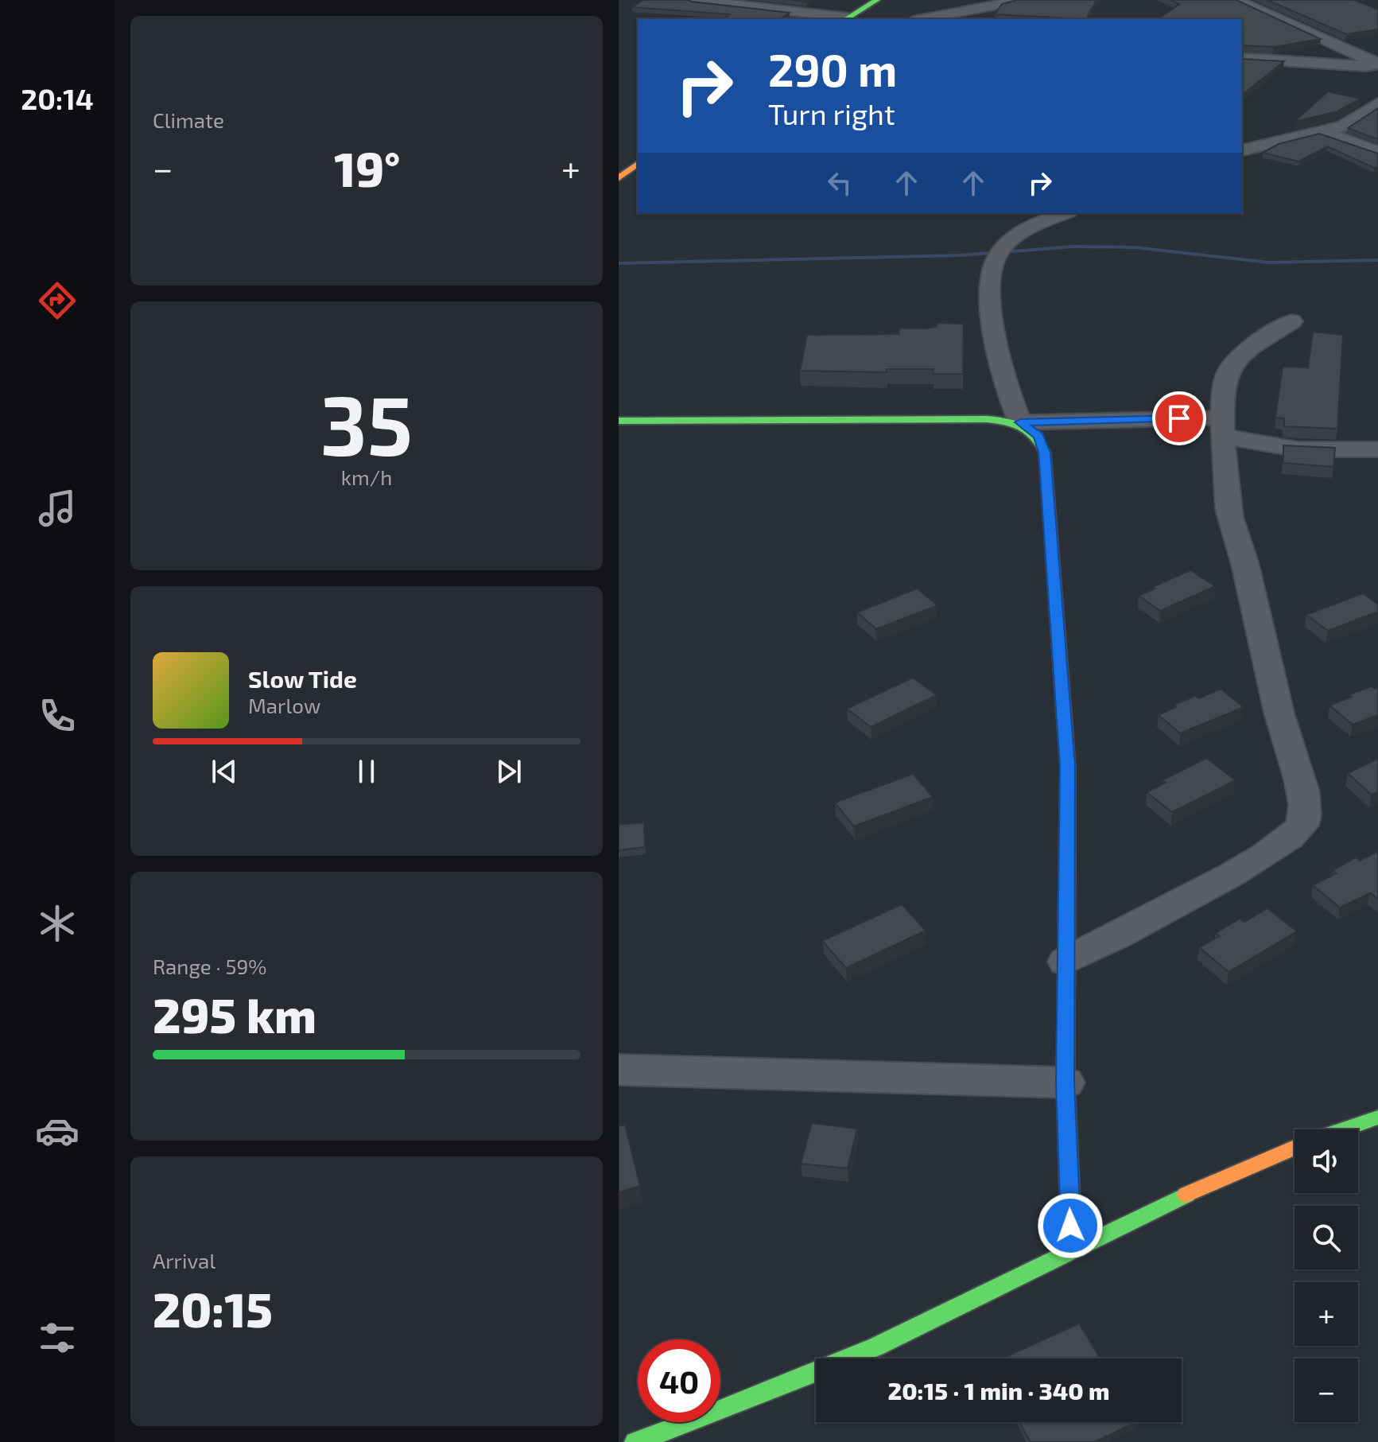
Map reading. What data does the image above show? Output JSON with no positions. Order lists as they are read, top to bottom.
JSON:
{
  "page": {
    "tabs": "20:14",
    "tile": [
      "Climate",
      ["35", "km/h"],
      ["Range · 59%", "295 km"],
      ["Arrival", "20:15"]
    ],
    "turn": ["290 m", "Turn right"],
    "heat": ["−", "19°", "+"],
    "song": ["Slow Tide", "Marlow"],
    "map_buttons": ["+", "−"],
    "limit": "40",
    "trip": "20:15 · 1 min · 340 m"
  }
}
